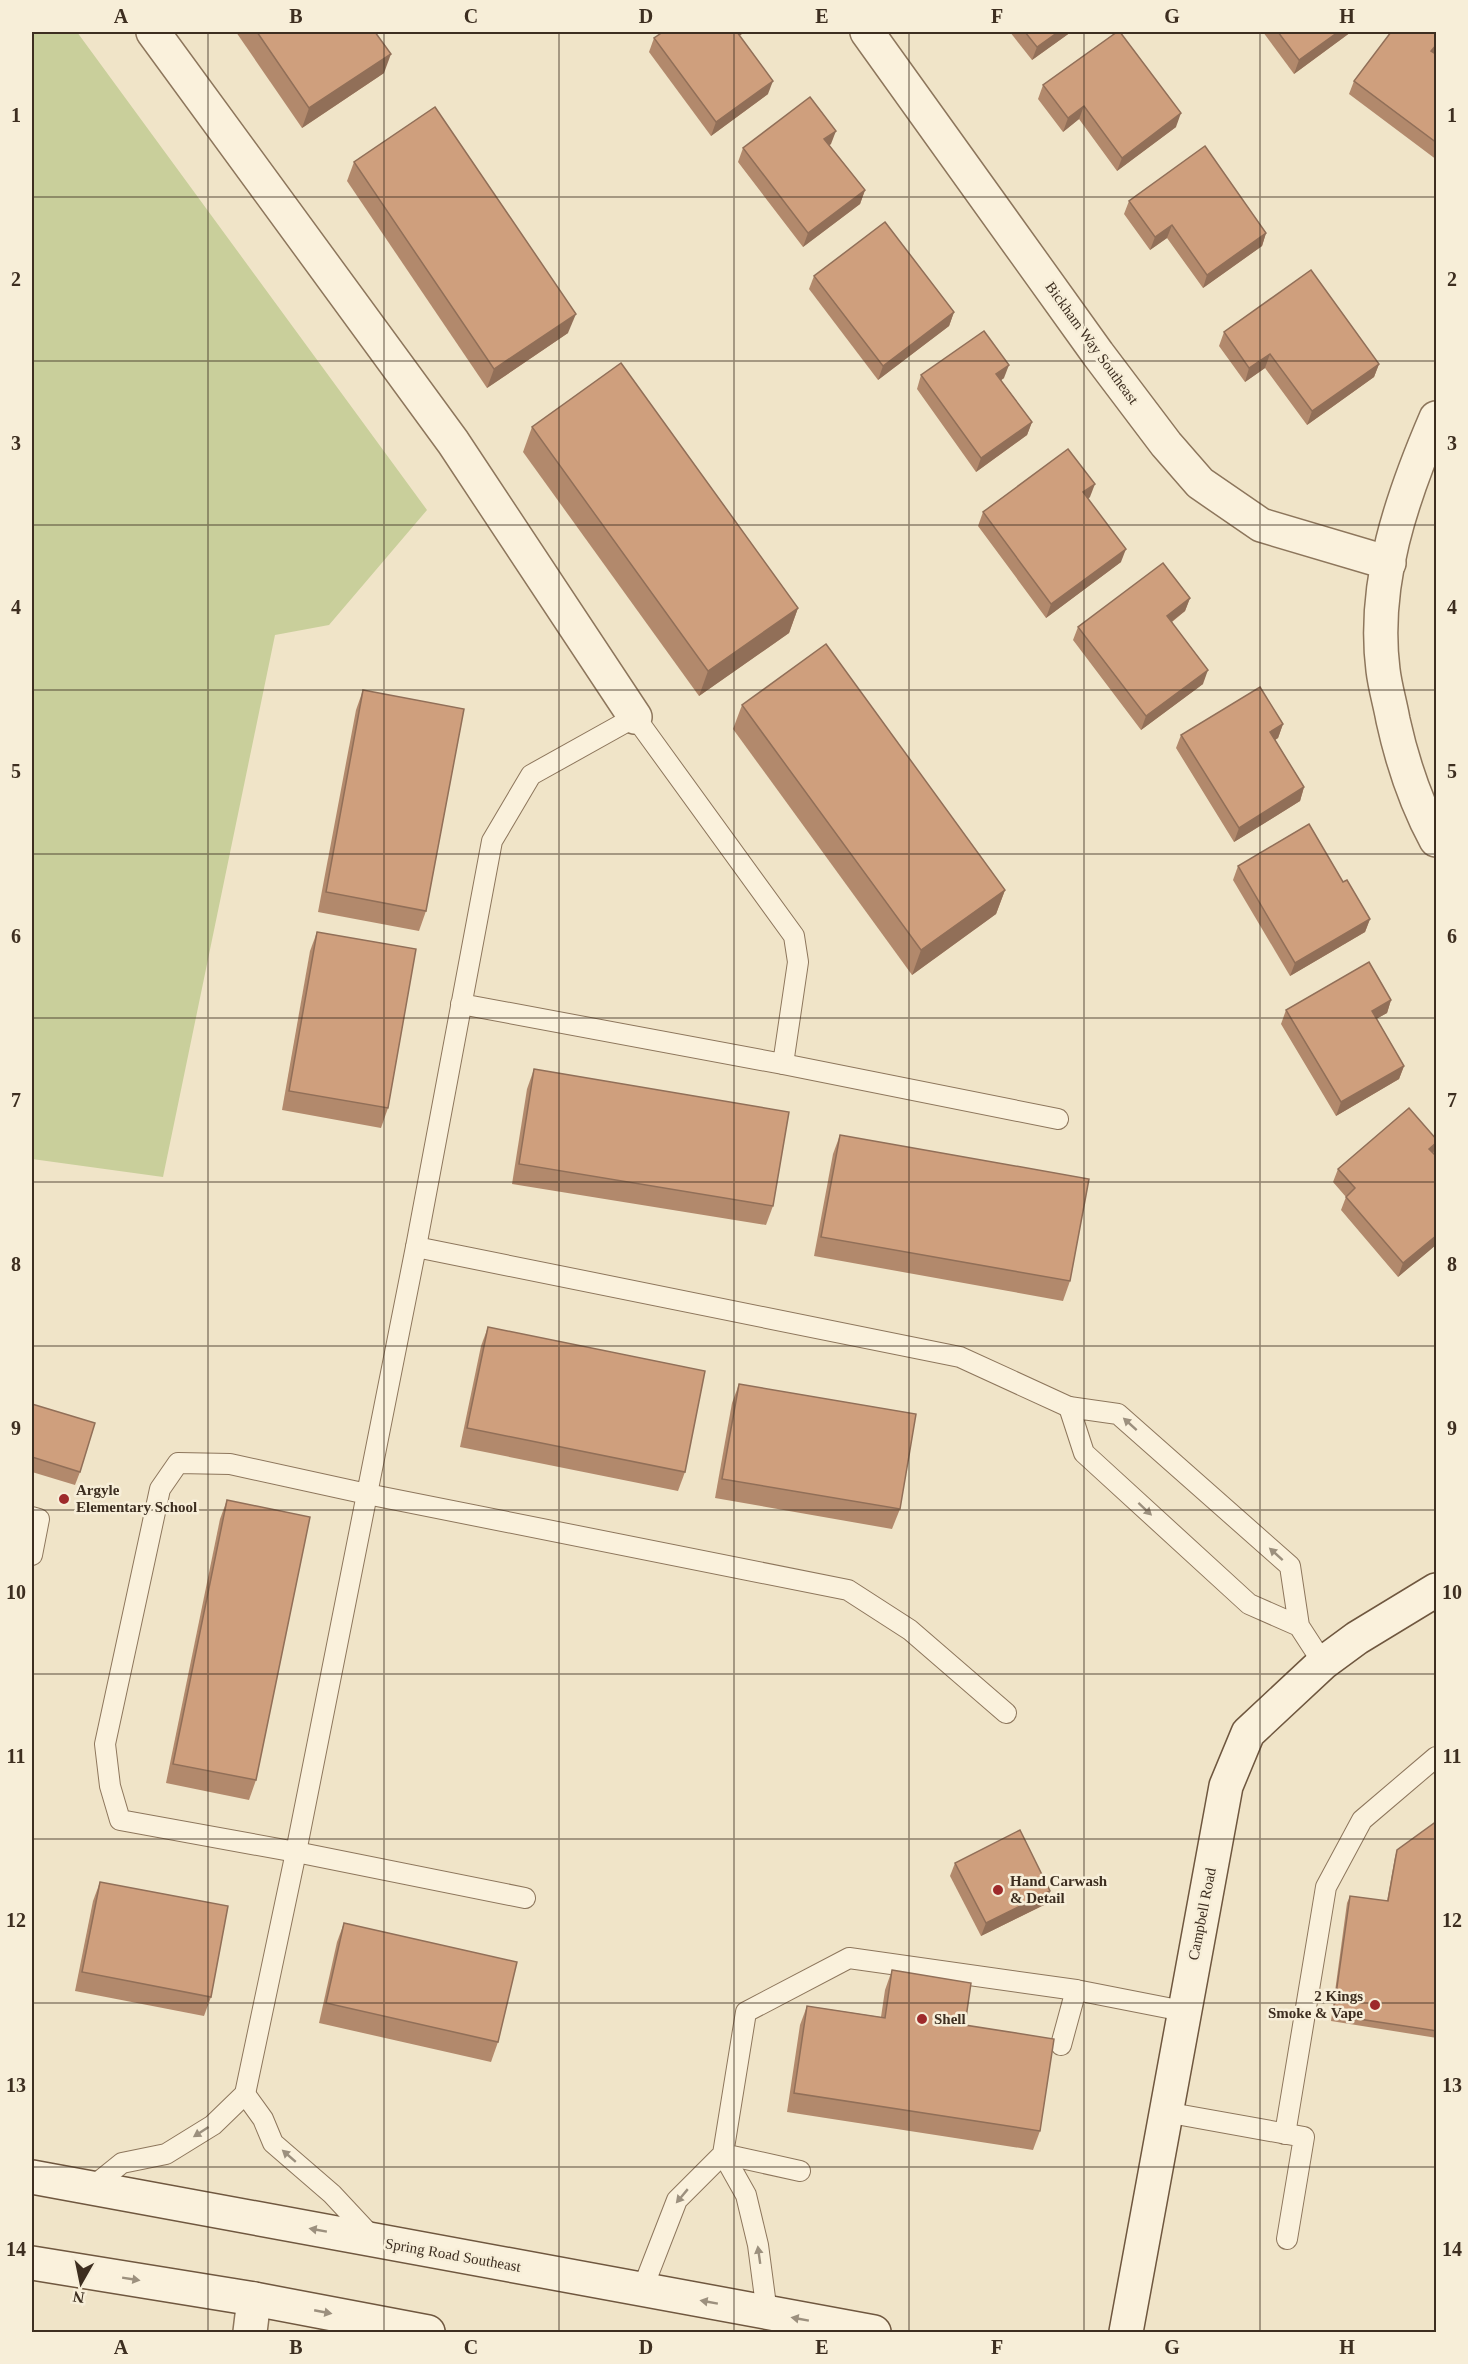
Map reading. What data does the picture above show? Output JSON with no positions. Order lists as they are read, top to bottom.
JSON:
{
  "streets": {
    "street": ["Bickham Way Southeast", "Campbell Road", "Spring Road Southeast"]
  },
  "places": [
    "Argyle Elementary School",
    "Hand Carwash & Detail",
    "2 Kings Smoke & Vape",
    "Shell"
  ],
  "north": "bottom",
  "grid": {
    "columns": [
      "A",
      "B",
      "C",
      "D",
      "E",
      "F",
      "G",
      "H"
    ],
    "rows": [
      "1",
      "2",
      "3",
      "4",
      "5",
      "6",
      "7",
      "8",
      "9",
      "10",
      "11",
      "12",
      "13",
      "14"
    ]
  }
}
